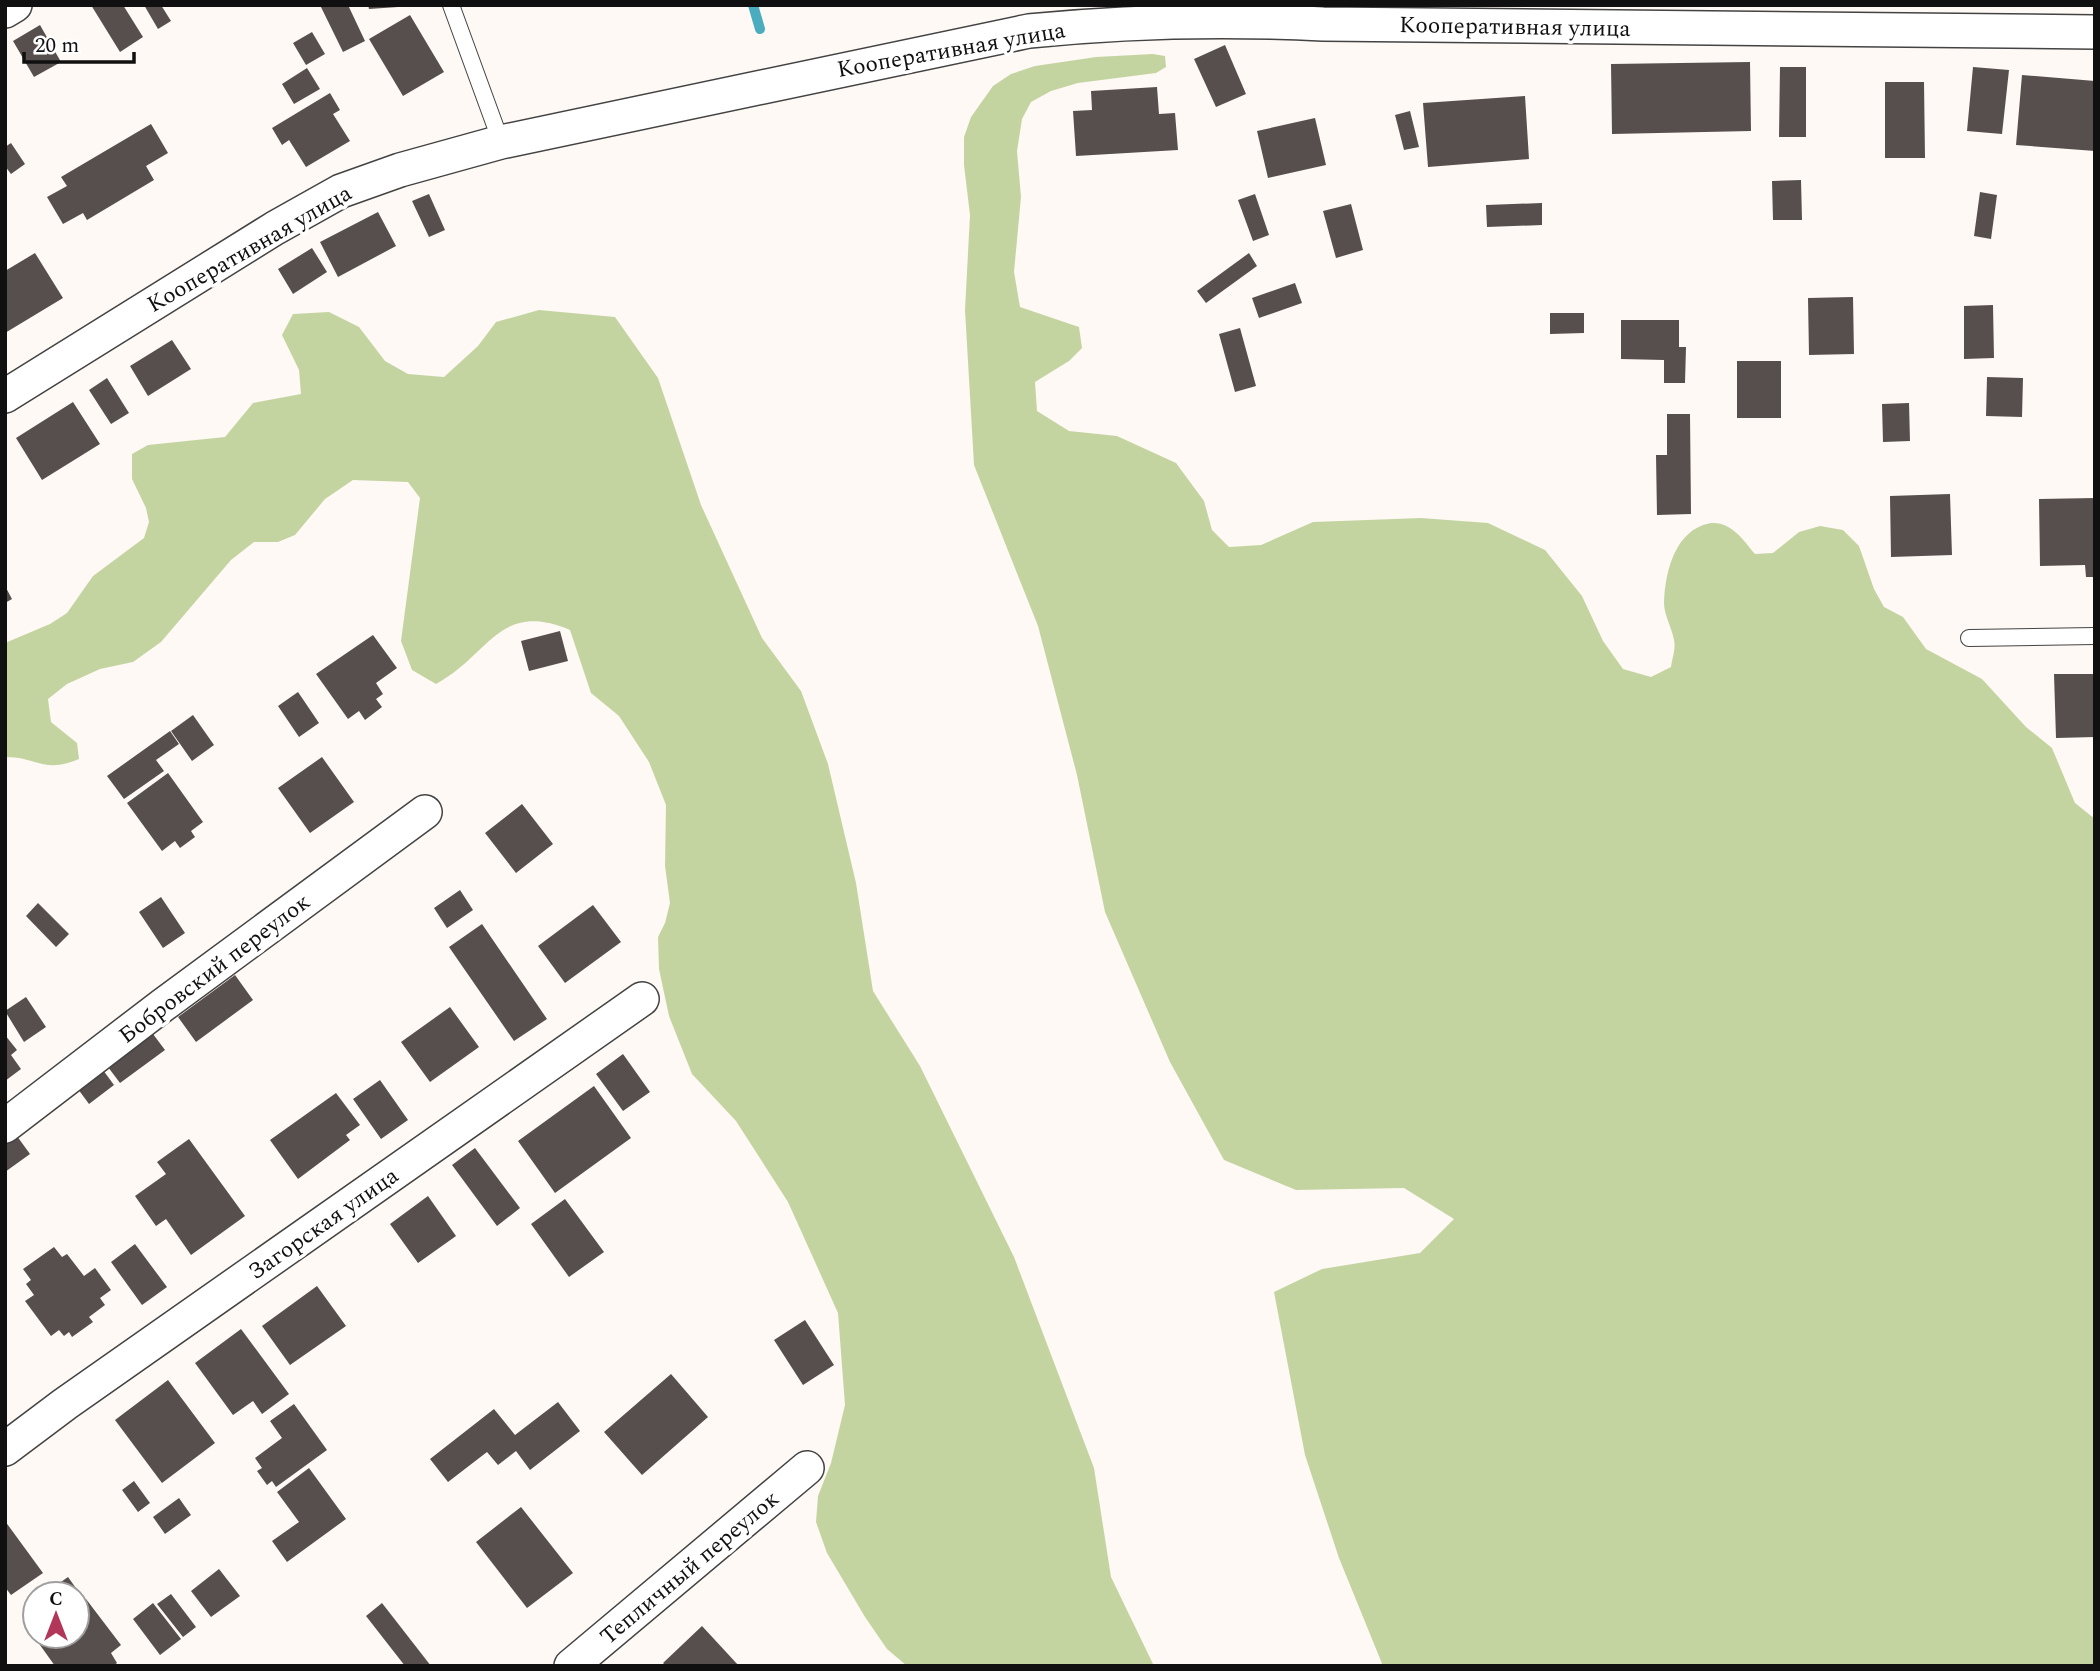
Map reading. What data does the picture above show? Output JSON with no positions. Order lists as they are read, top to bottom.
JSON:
{
  "streets": {
    "street": [
      "Кооперативная улица",
      "Бобровский переулок",
      "Загорская улица",
      "Тепличный переулок"
    ]
  },
  "scale_bar": "20 m",
  "north": "top"
}
